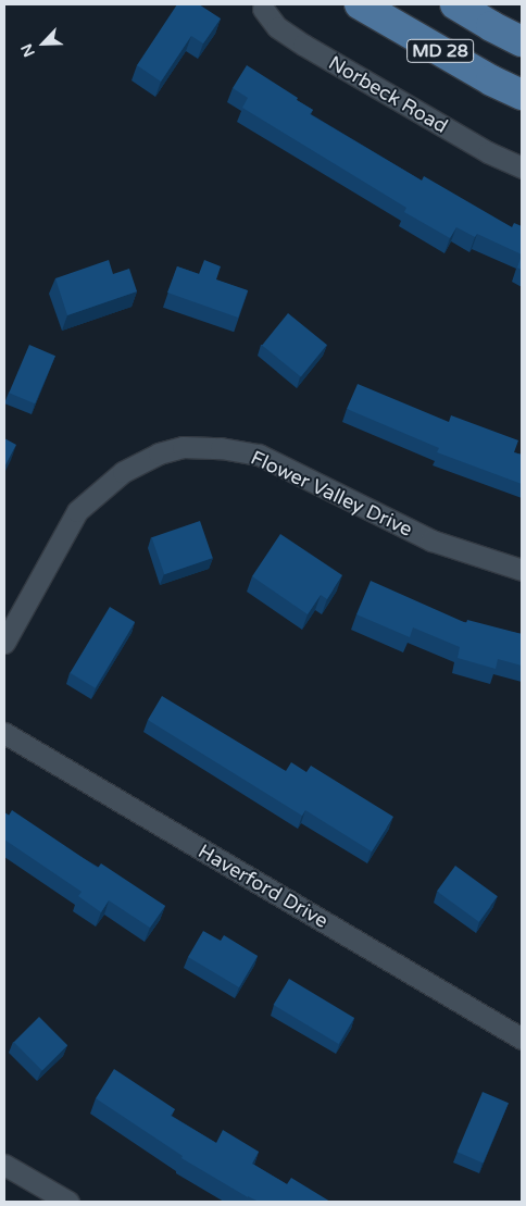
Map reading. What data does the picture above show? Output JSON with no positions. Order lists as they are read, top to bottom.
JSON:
{
  "streets": {
    "main road": ["MD 28"],
    "street": ["Norbeck Road", "Flower Valley Drive", "Haverford Drive"]
  },
  "north": "bottom left"
}
